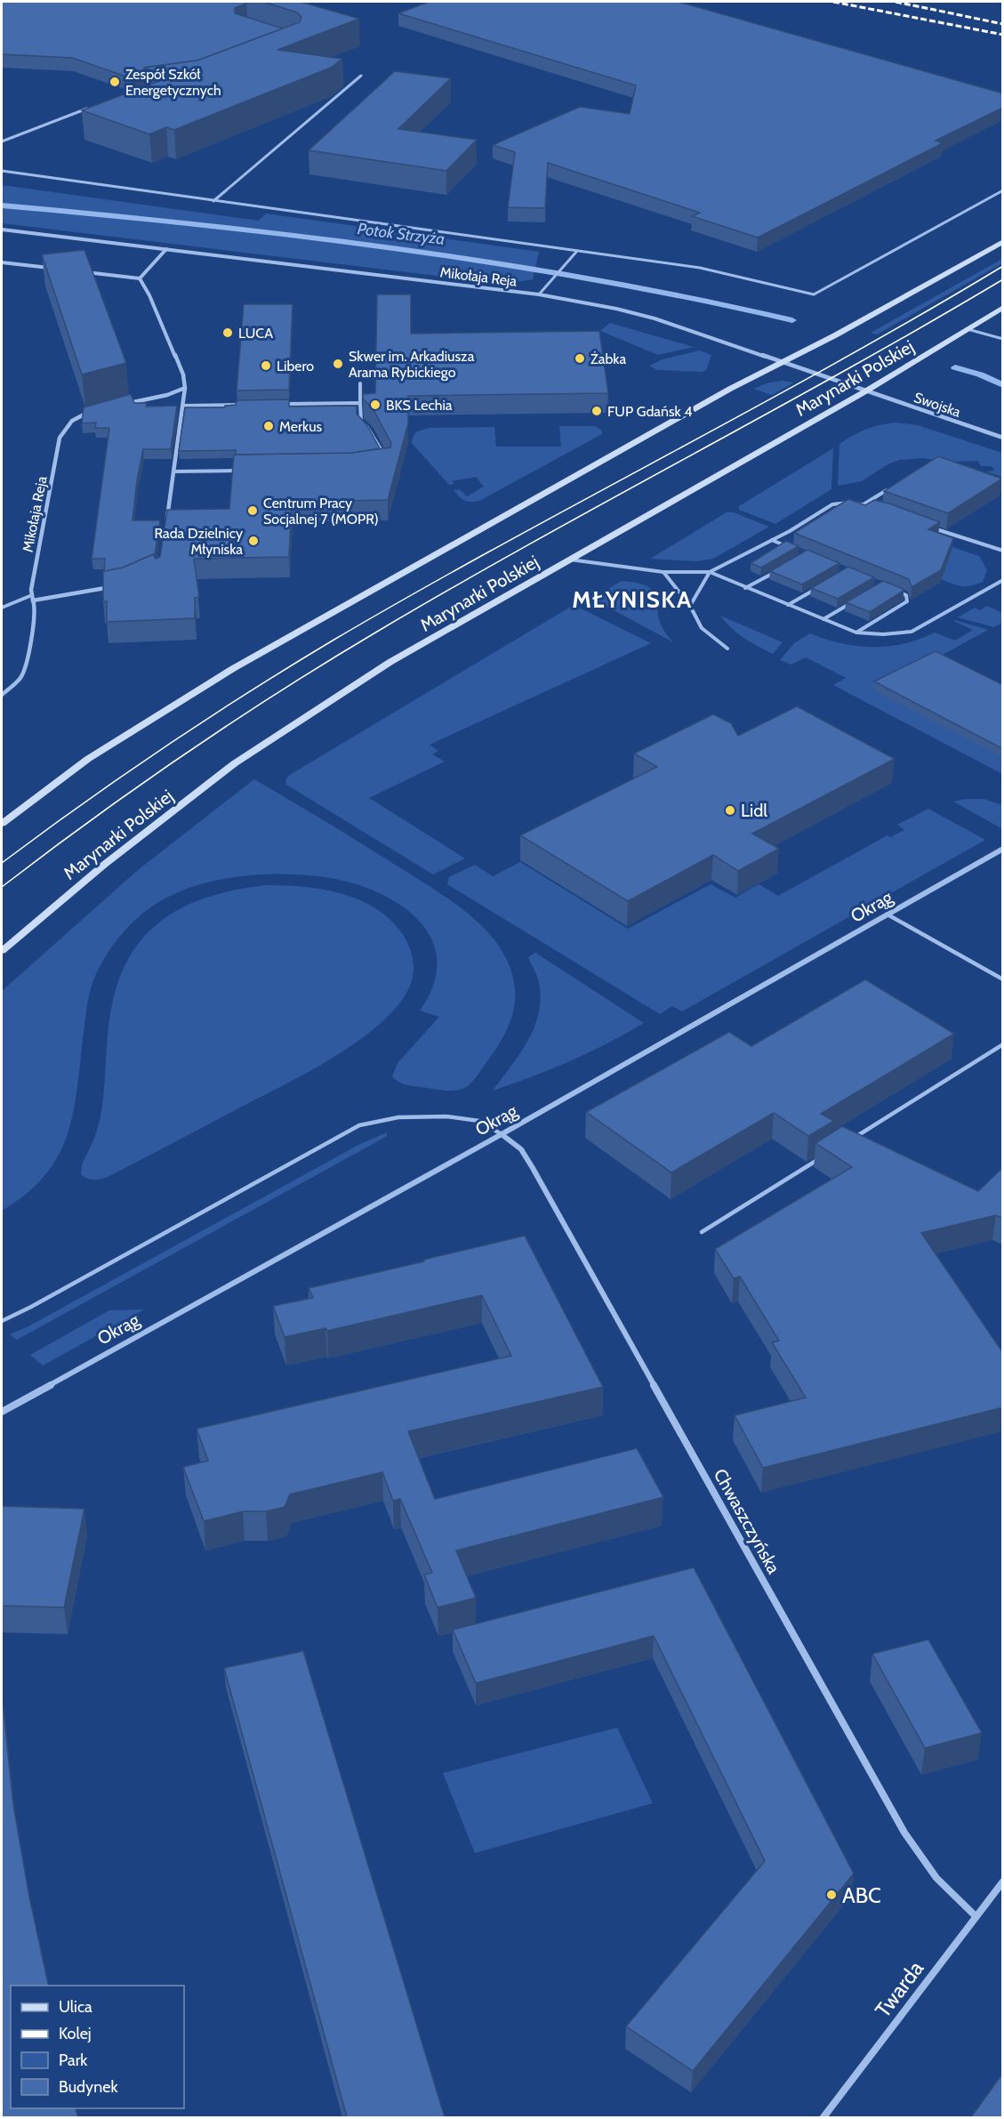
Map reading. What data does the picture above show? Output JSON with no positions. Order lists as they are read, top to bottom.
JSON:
{
  "streets": {
    "main road": ["Marynarki Polskiej"],
    "street": [
      "Mikołaja Reja",
      "Swojska",
      "Okrąg",
      "Chwaszczyńska",
      "Twarda"
    ]
  },
  "crossings": [
    ["Mikołaja Reja", "Marynarki Polskiej"],
    ["Mikołaja Reja", "Swojska"],
    ["Marynarki Polskiej", "Swojska"],
    ["Okrąg", "Chwaszczyńska"],
    ["Chwaszczyńska", "Twarda"]
  ],
  "districts": ["MŁYNISKA"],
  "water": ["Potok Strzyża"],
  "places": [
    "Zespół Szkół Energetycznych",
    "LUCA",
    "Żabka",
    "Skwer im. Arkadiusza Arama Rybickiego",
    "Libero",
    "BKS Lechia",
    "FUP Gdańsk 4",
    "Merkus",
    "Centrum Pracy Socjalnej 7 (MOPR)",
    "Rada Dzielnicy Młyniska",
    "Lidl",
    "ABC"
  ],
  "legend": [
    "Ulica",
    "Kolej",
    "Park",
    "Budynek"
  ]
}
